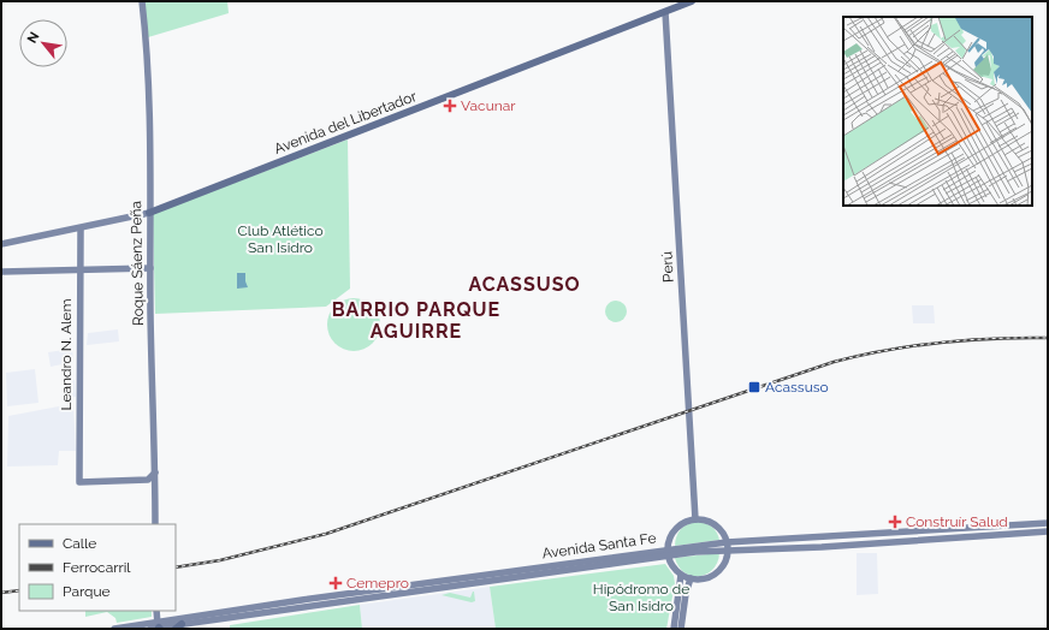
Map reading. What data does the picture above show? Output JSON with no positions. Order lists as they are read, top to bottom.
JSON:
{
  "streets": {
    "main road": [
      "Avenida del Libertador",
      "Roque Sáenz Peña",
      "Perú",
      "Leandro N. Alem",
      "Avenida Santa Fe"
    ]
  },
  "crossings": [
    ["Avenida del Libertador", "Roque Sáenz Peña"],
    ["Avenida del Libertador", "Perú"],
    ["Avenida del Libertador", "Leandro N. Alem"]
  ],
  "districts": ["ACASSUSO", "BARRIO PARQUE AGUIRRE"],
  "parks": ["Club Atlético San Isidro", "Hipódromo de San Isidro"],
  "places": {
    "health": ["Vacunar", "Construír Salud", "Cemepro"],
    "transit": ["Acassuso"]
  },
  "legend": ["Calle", "Ferrocarril", "Parque"],
  "north": "top left"
}
